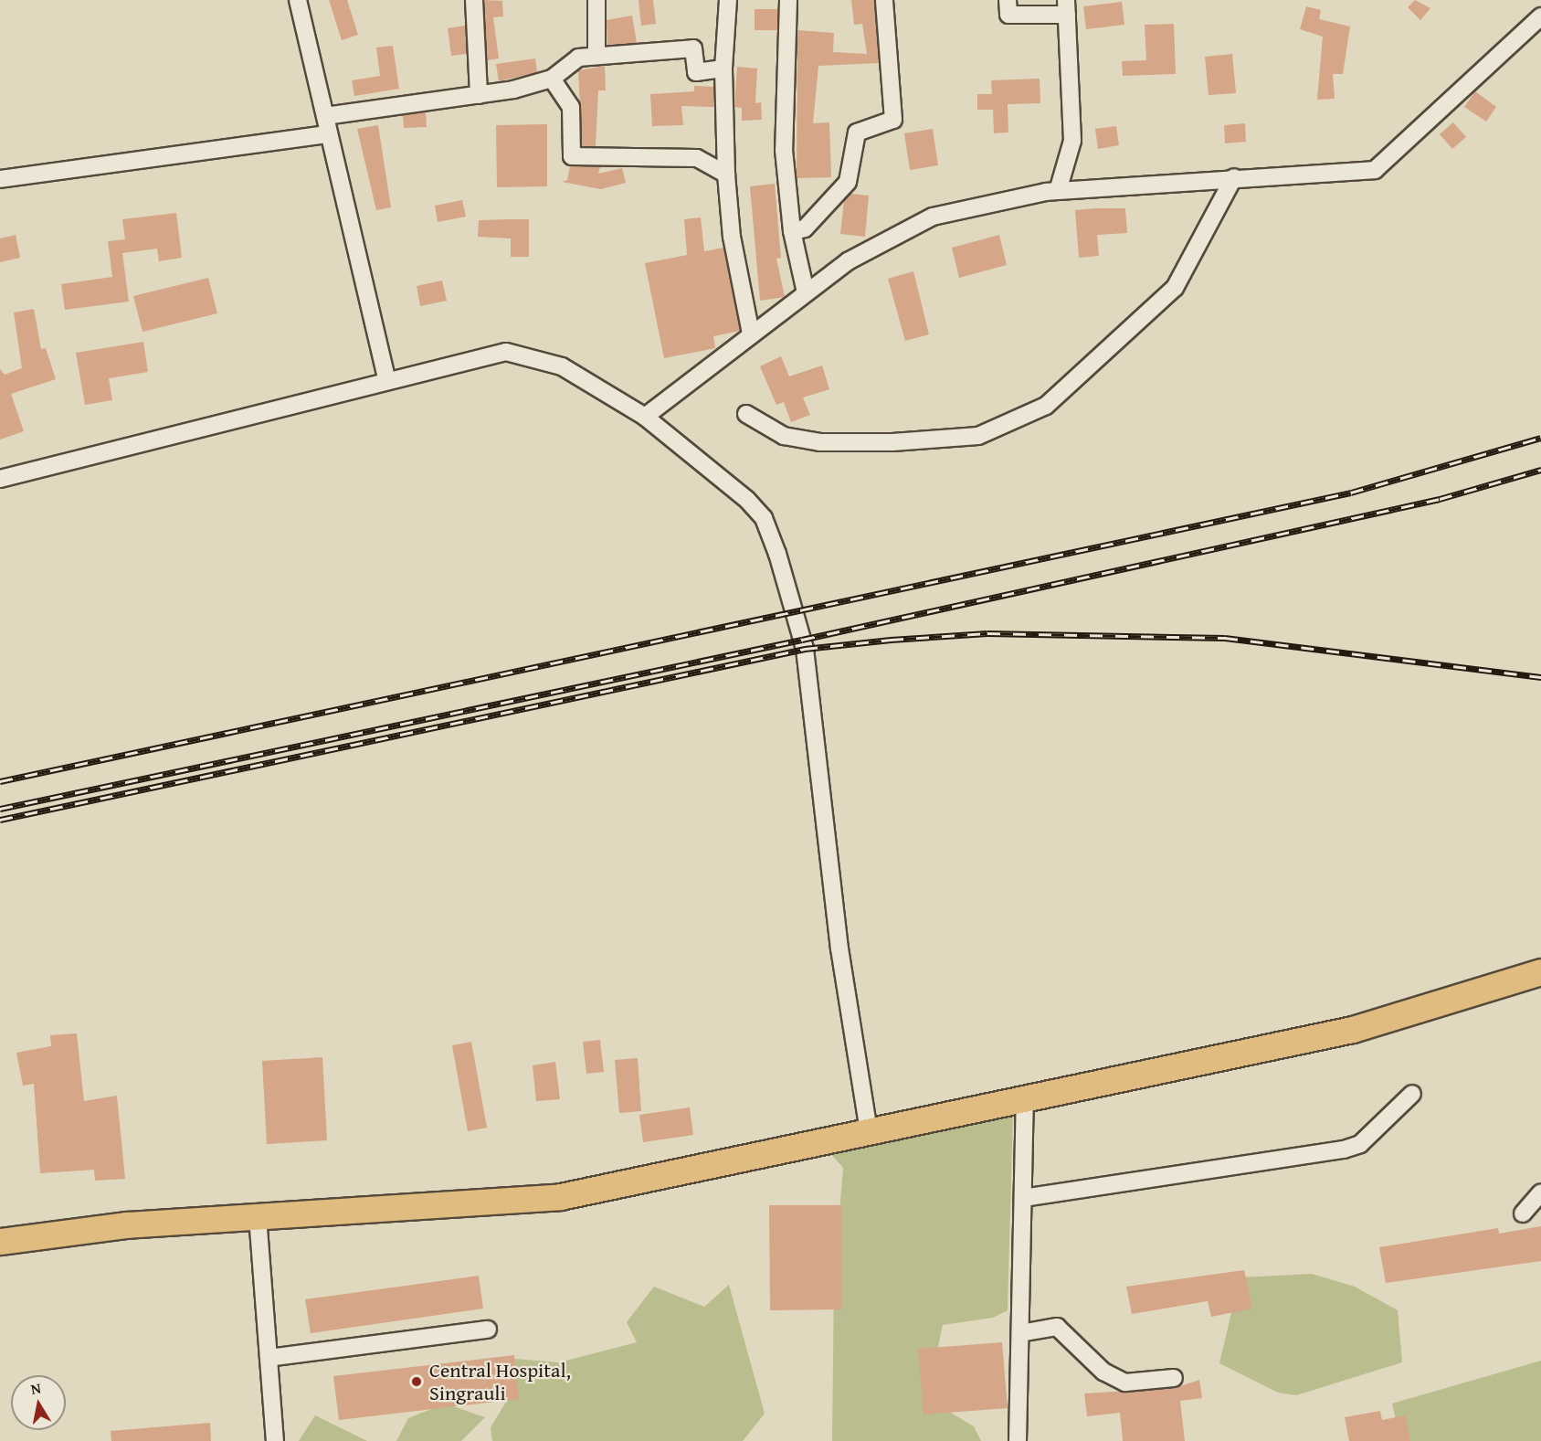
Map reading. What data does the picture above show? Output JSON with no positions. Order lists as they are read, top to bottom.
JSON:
{
  "places": ["Central Hospital, Singrauli"],
  "north": "top"
}
